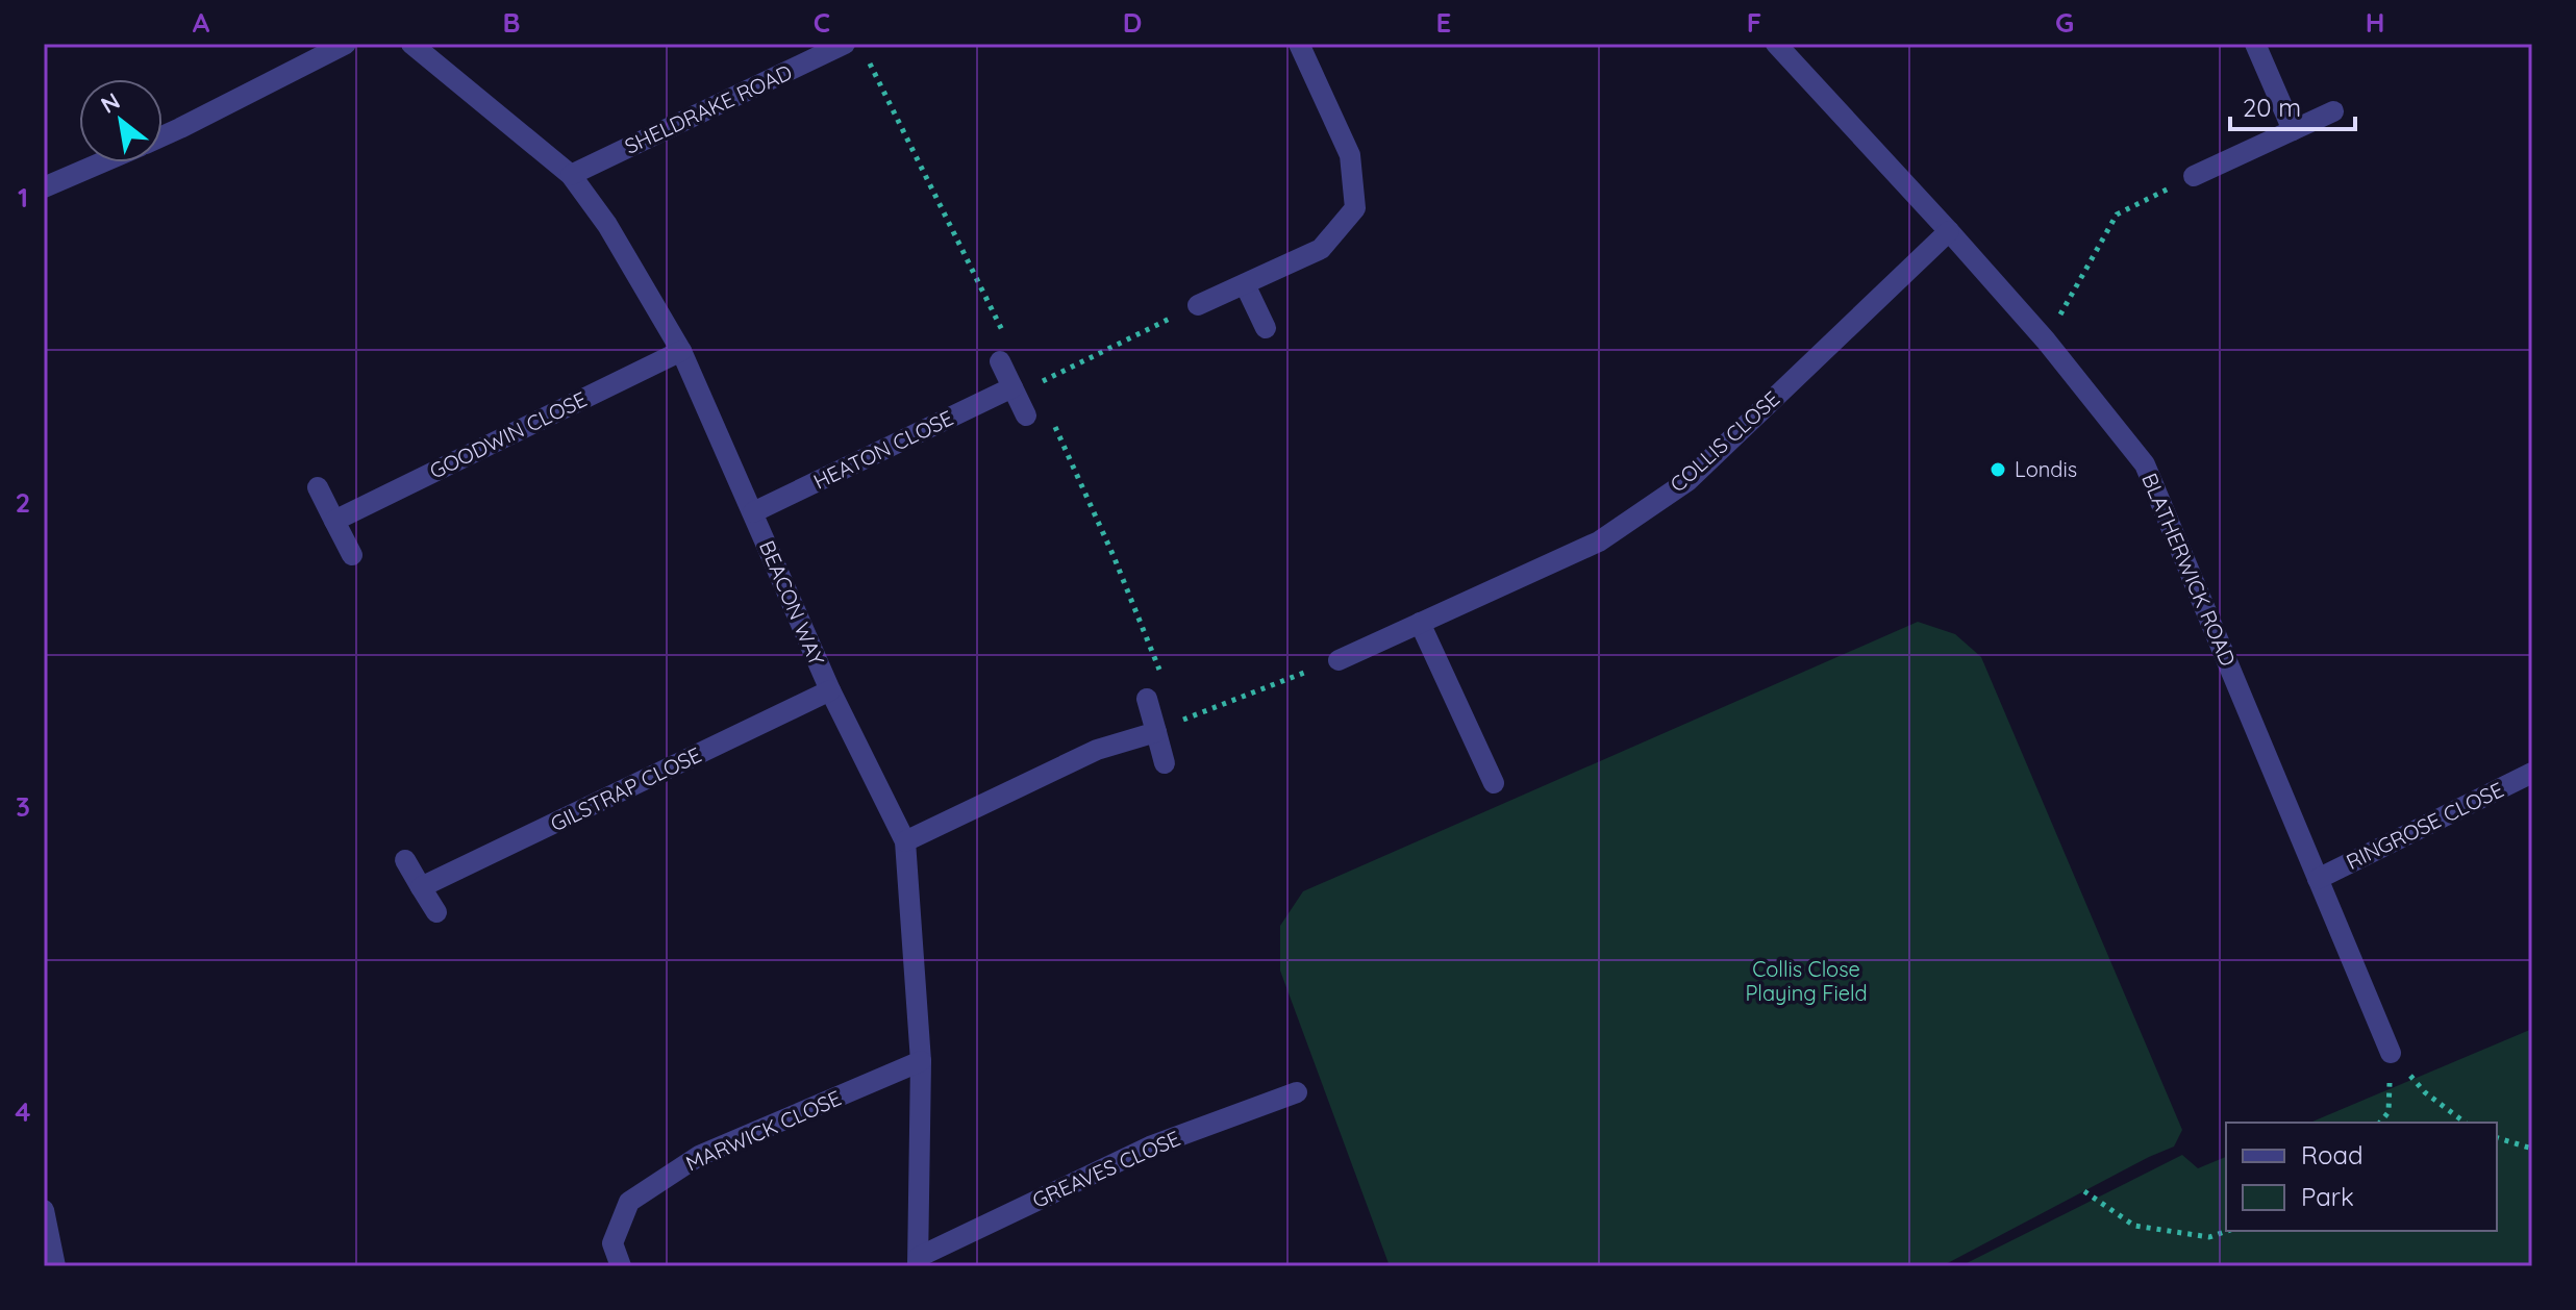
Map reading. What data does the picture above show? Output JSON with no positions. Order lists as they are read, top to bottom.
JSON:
{
  "streets": {
    "street": [
      "SHELDRAKE ROAD",
      "GOODWIN CLOSE",
      "COLLIS CLOSE",
      "HEATON CLOSE",
      "BLATHERWICK ROAD",
      "BEACON WAY",
      "GILSTRAP CLOSE",
      "RINGROSE CLOSE",
      "MARWICK CLOSE",
      "GREAVES CLOSE"
    ]
  },
  "crossings": [
    ["SHELDRAKE ROAD", "BEACON WAY"],
    ["GOODWIN CLOSE", "BEACON WAY"],
    ["COLLIS CLOSE", "BLATHERWICK ROAD"],
    ["HEATON CLOSE", "BEACON WAY"],
    ["BLATHERWICK ROAD", "RINGROSE CLOSE"],
    ["BEACON WAY", "GILSTRAP CLOSE"],
    ["BEACON WAY", "MARWICK CLOSE"],
    ["BEACON WAY", "GREAVES CLOSE"]
  ],
  "parks": ["Collis Close Playing Field"],
  "places": ["Londis"],
  "legend": ["Road", "Park"],
  "scale_bar": "20 m",
  "north": "top left",
  "grid": {
    "columns": [
      "A",
      "B",
      "C",
      "D",
      "E",
      "F",
      "G",
      "H"
    ],
    "rows": [
      "1",
      "2",
      "3",
      "4"
    ]
  }
}
